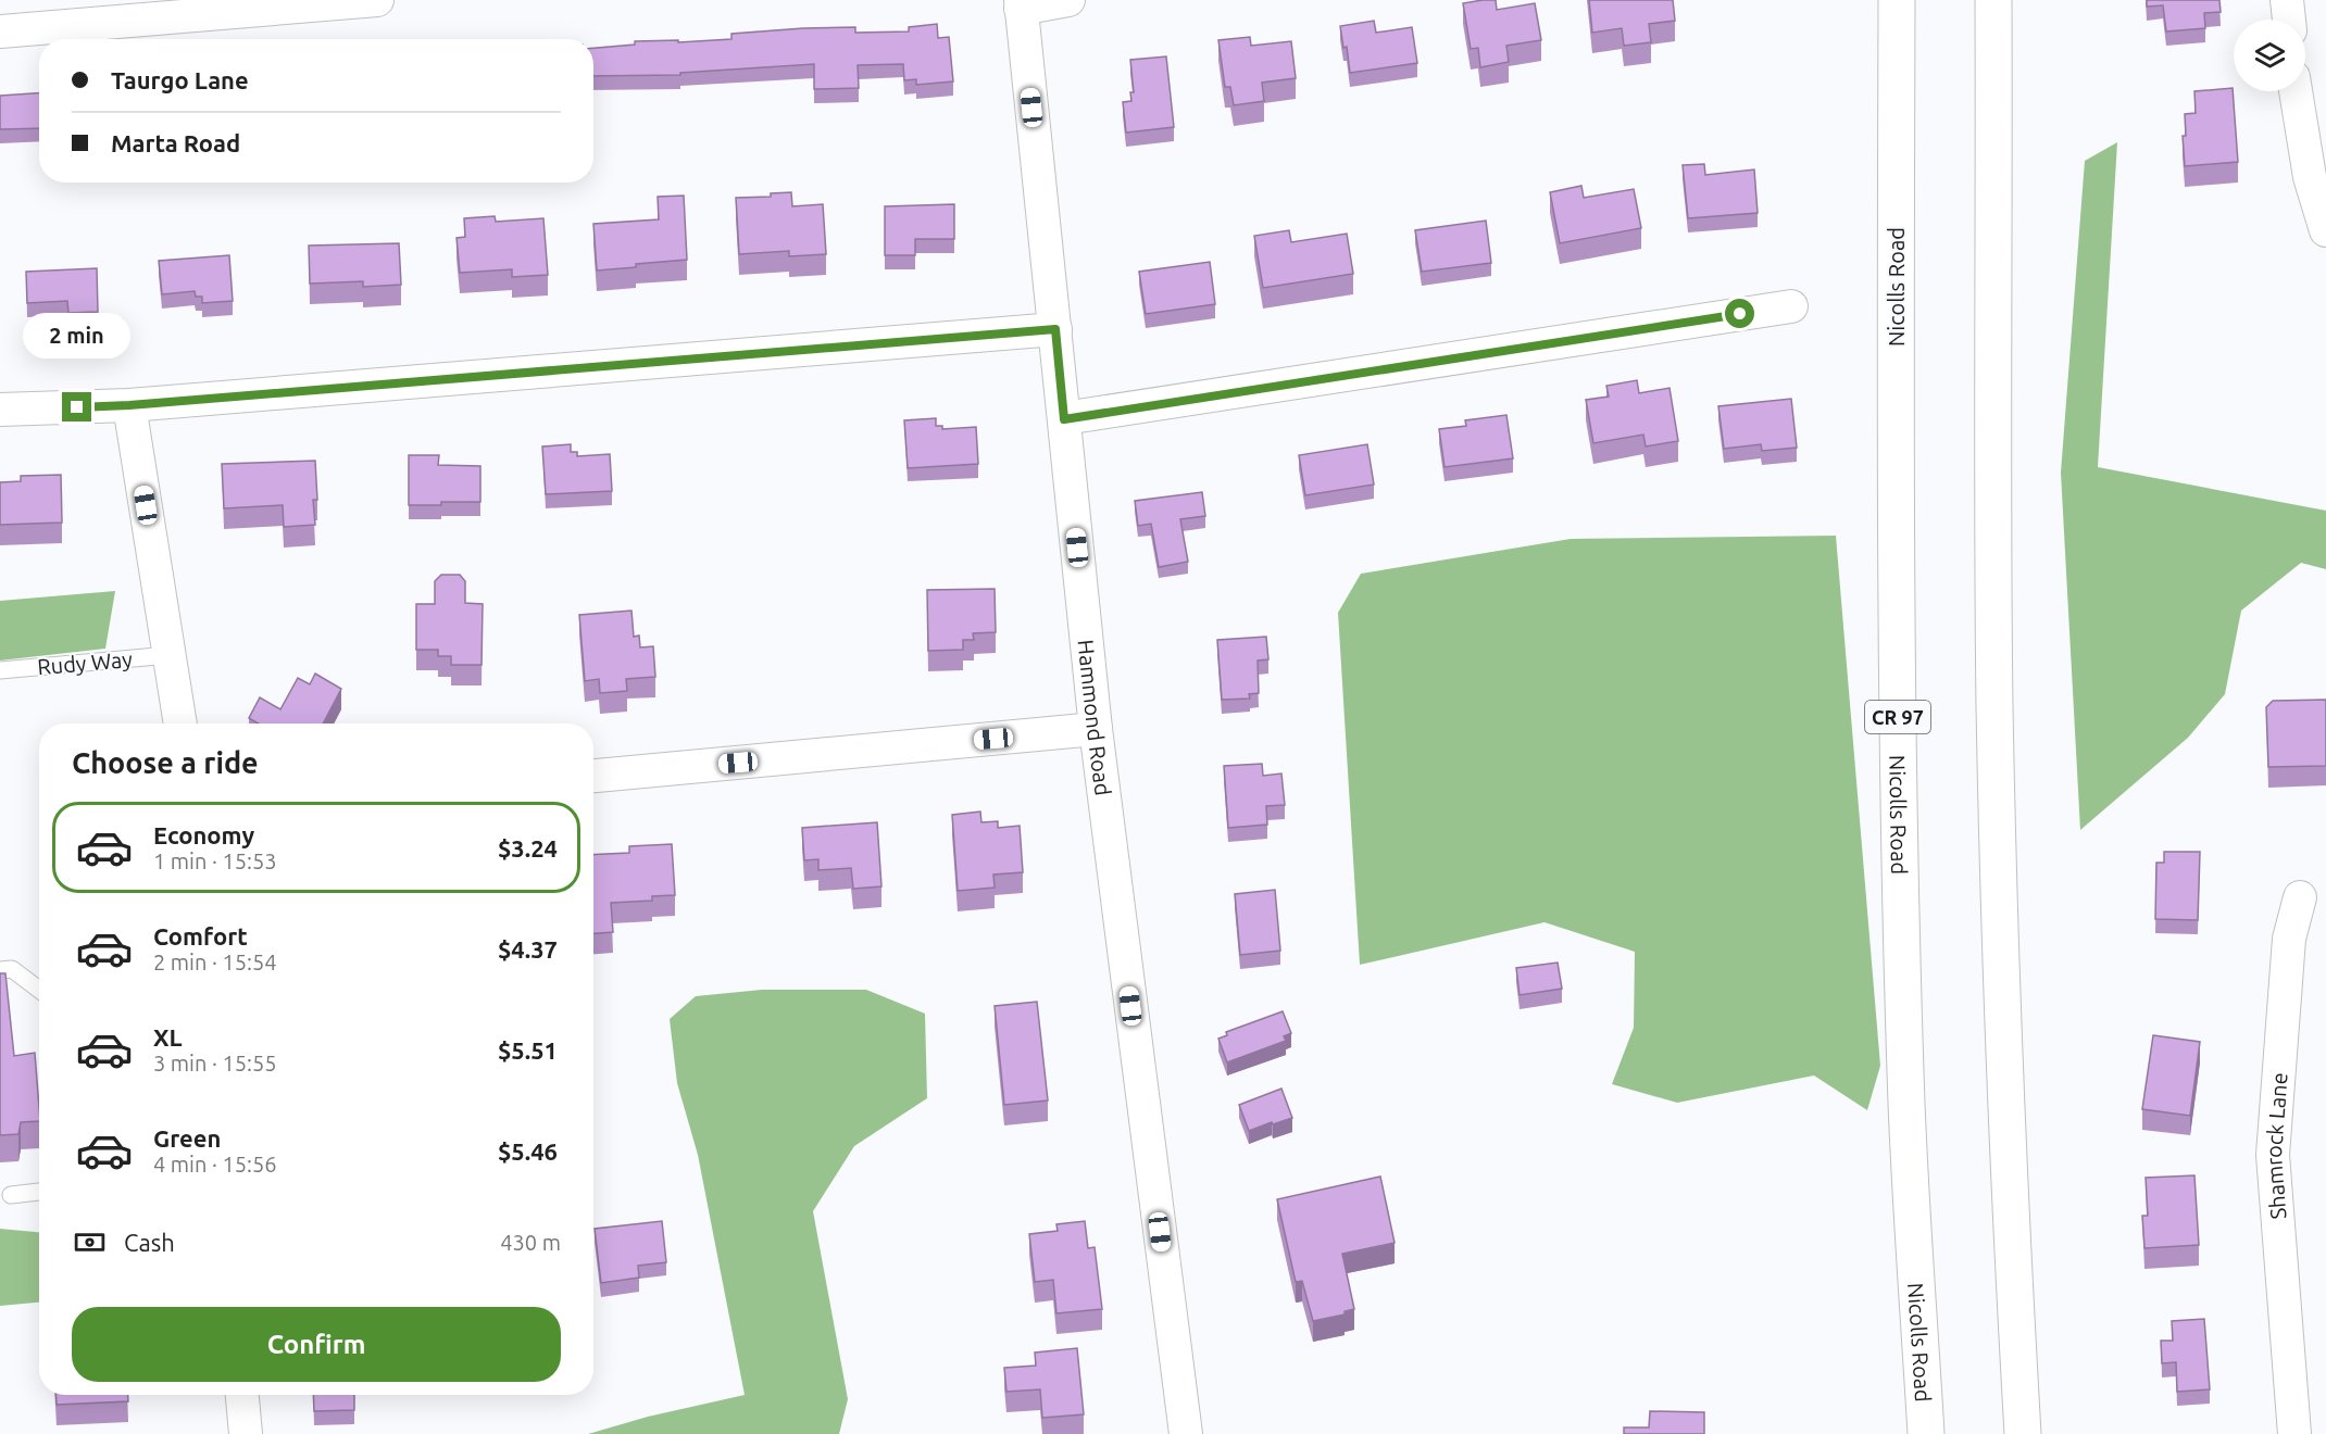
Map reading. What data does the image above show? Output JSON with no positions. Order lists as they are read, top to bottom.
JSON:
{
  "streets": {
    "highway": ["Nicolls Road", "CR 97"],
    "street": ["Hammond Road", "Shamrock Lane"],
    "lane": ["Rudy Way"]
  },
  "page": {
    "banner": ["Taurgo Lane", "Marta Road"],
    "bubble": "2 min",
    "heading": "Choose a ride",
    "list": [
      {
        "name": "Economy",
        "note": "1 min · 15:53",
        "value": "$3.24"
      },
      {
        "name": "Comfort",
        "note": "2 min · 15:54",
        "value": "$4.37"
      },
      {
        "name": "XL",
        "note": "3 min · 15:55",
        "value": "$5.51"
      },
      {
        "name": "Green",
        "note": "4 min · 15:56",
        "value": "$5.46"
      }
    ],
    "pay": ["Cash", "430 m"],
    "buttons": "Confirm"
  }
}
